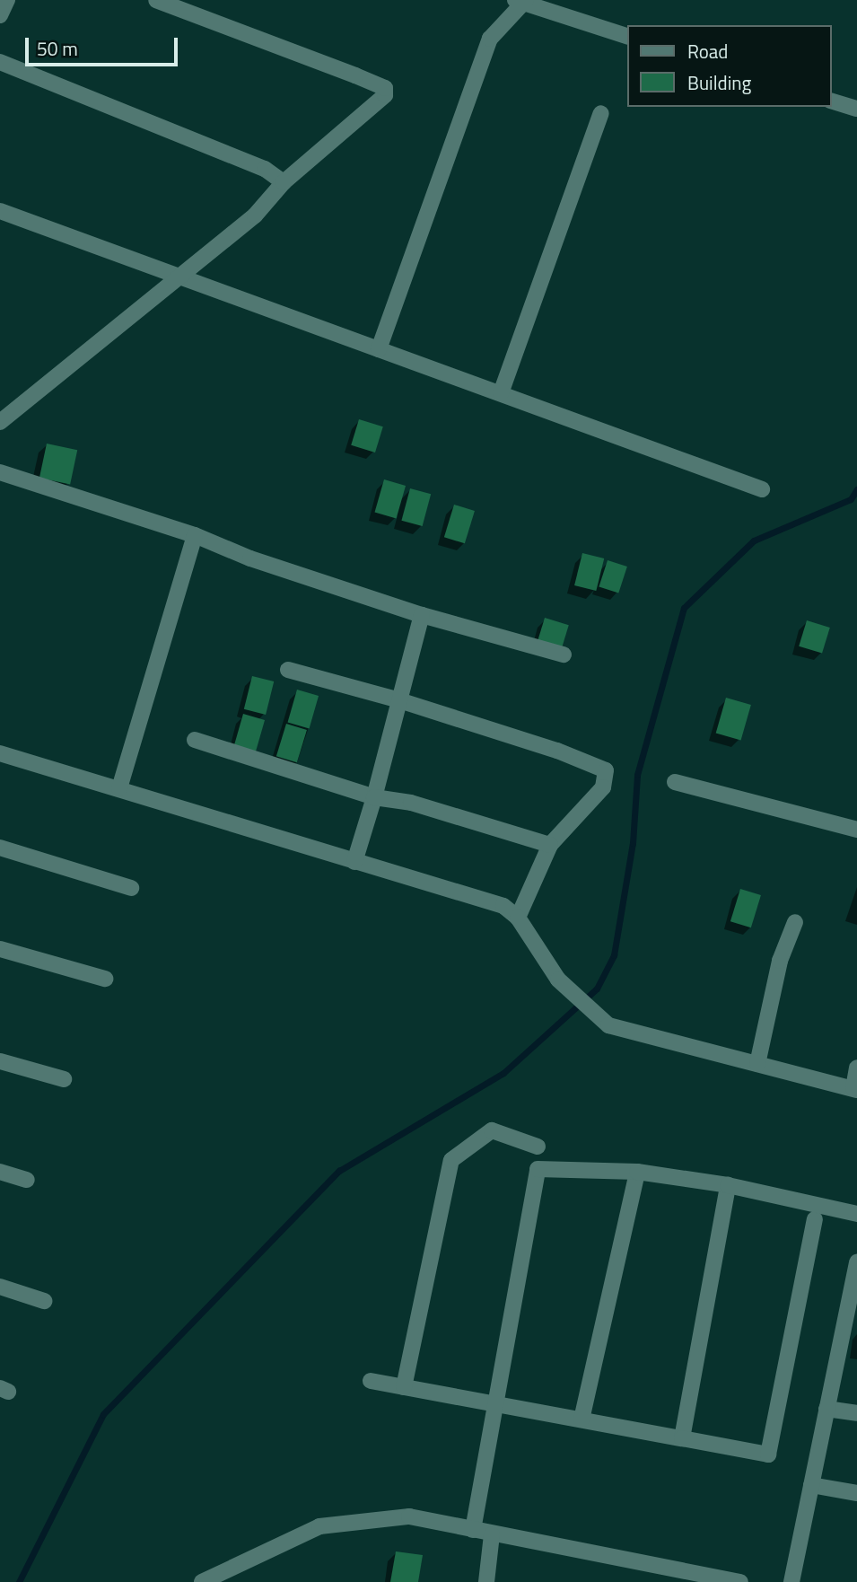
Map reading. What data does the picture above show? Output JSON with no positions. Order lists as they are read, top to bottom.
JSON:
{
  "legend": ["Road", "Building"],
  "scale_bar": "50 m"
}
